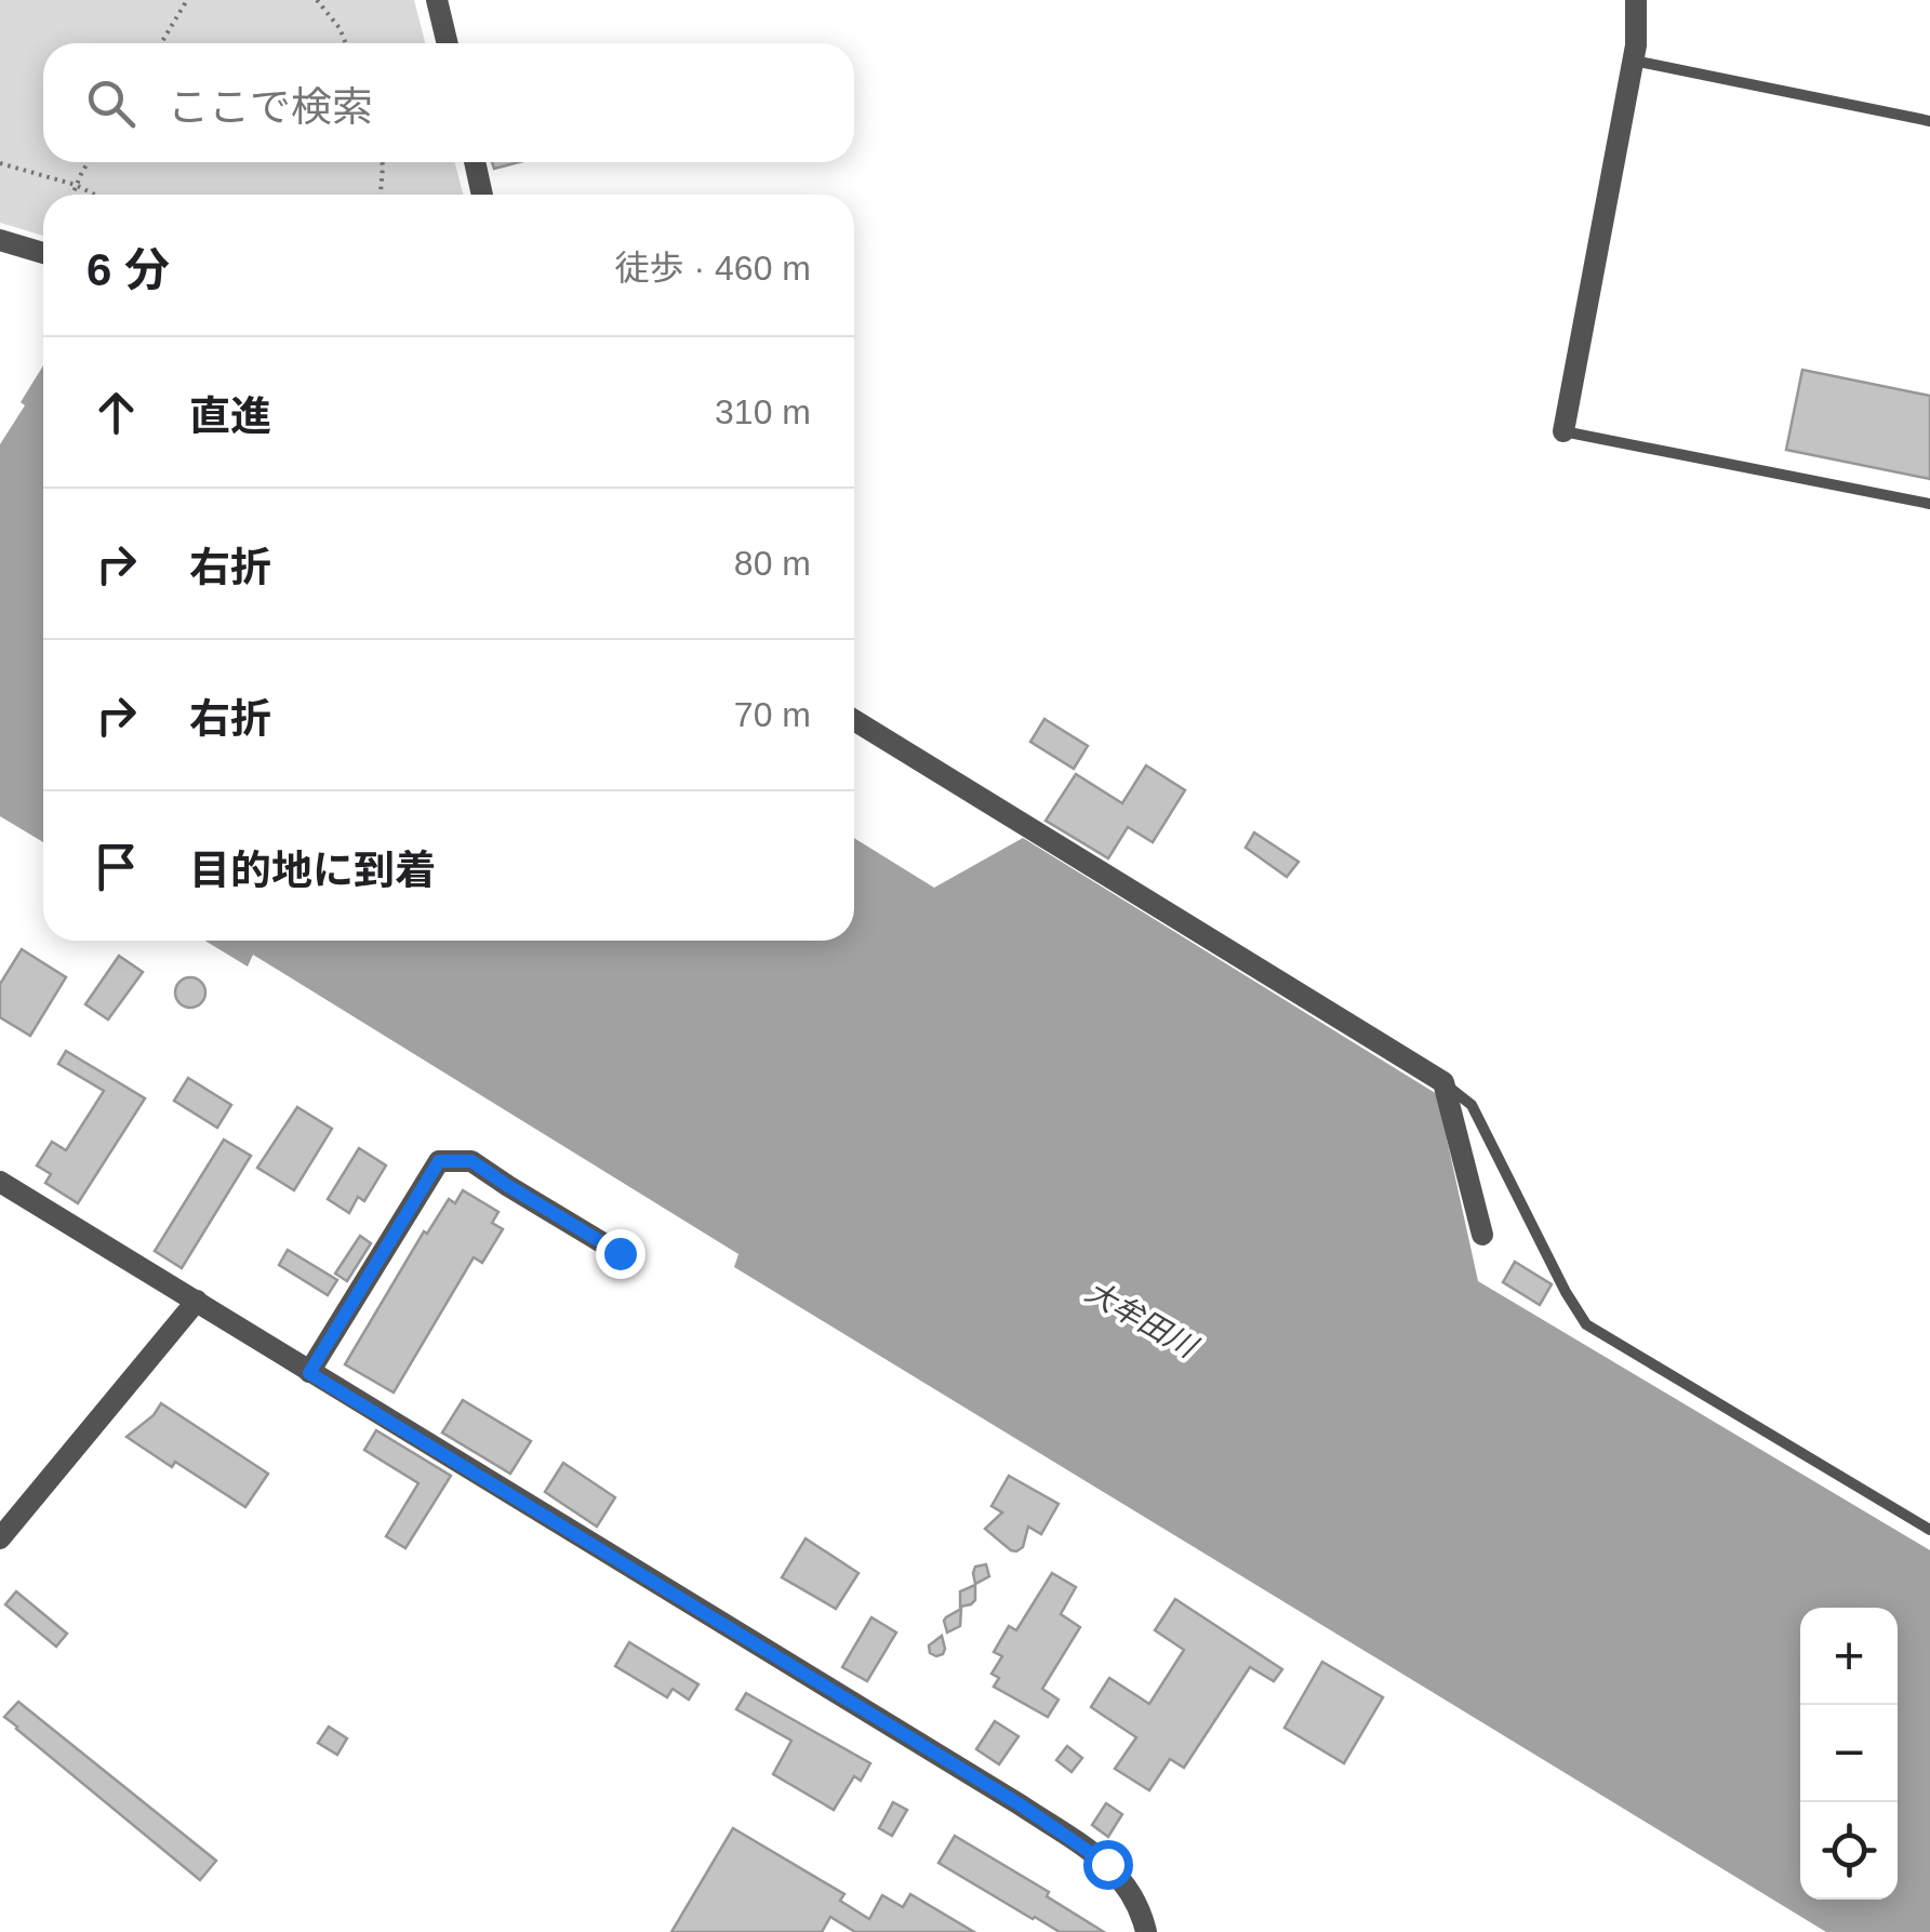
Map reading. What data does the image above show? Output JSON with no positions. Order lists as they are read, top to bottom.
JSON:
{
  "water": ["大牟田川"],
  "page": {
    "search": "ここで検索",
    "heading": ["6 分", "徒歩 · 460 m"],
    "list": [
      ["直進", "310 m"],
      ["右折", "80 m"],
      ["右折", "70 m"],
      "目的地に到着"
    ],
    "map_buttons": ["+", "−"]
  }
}
